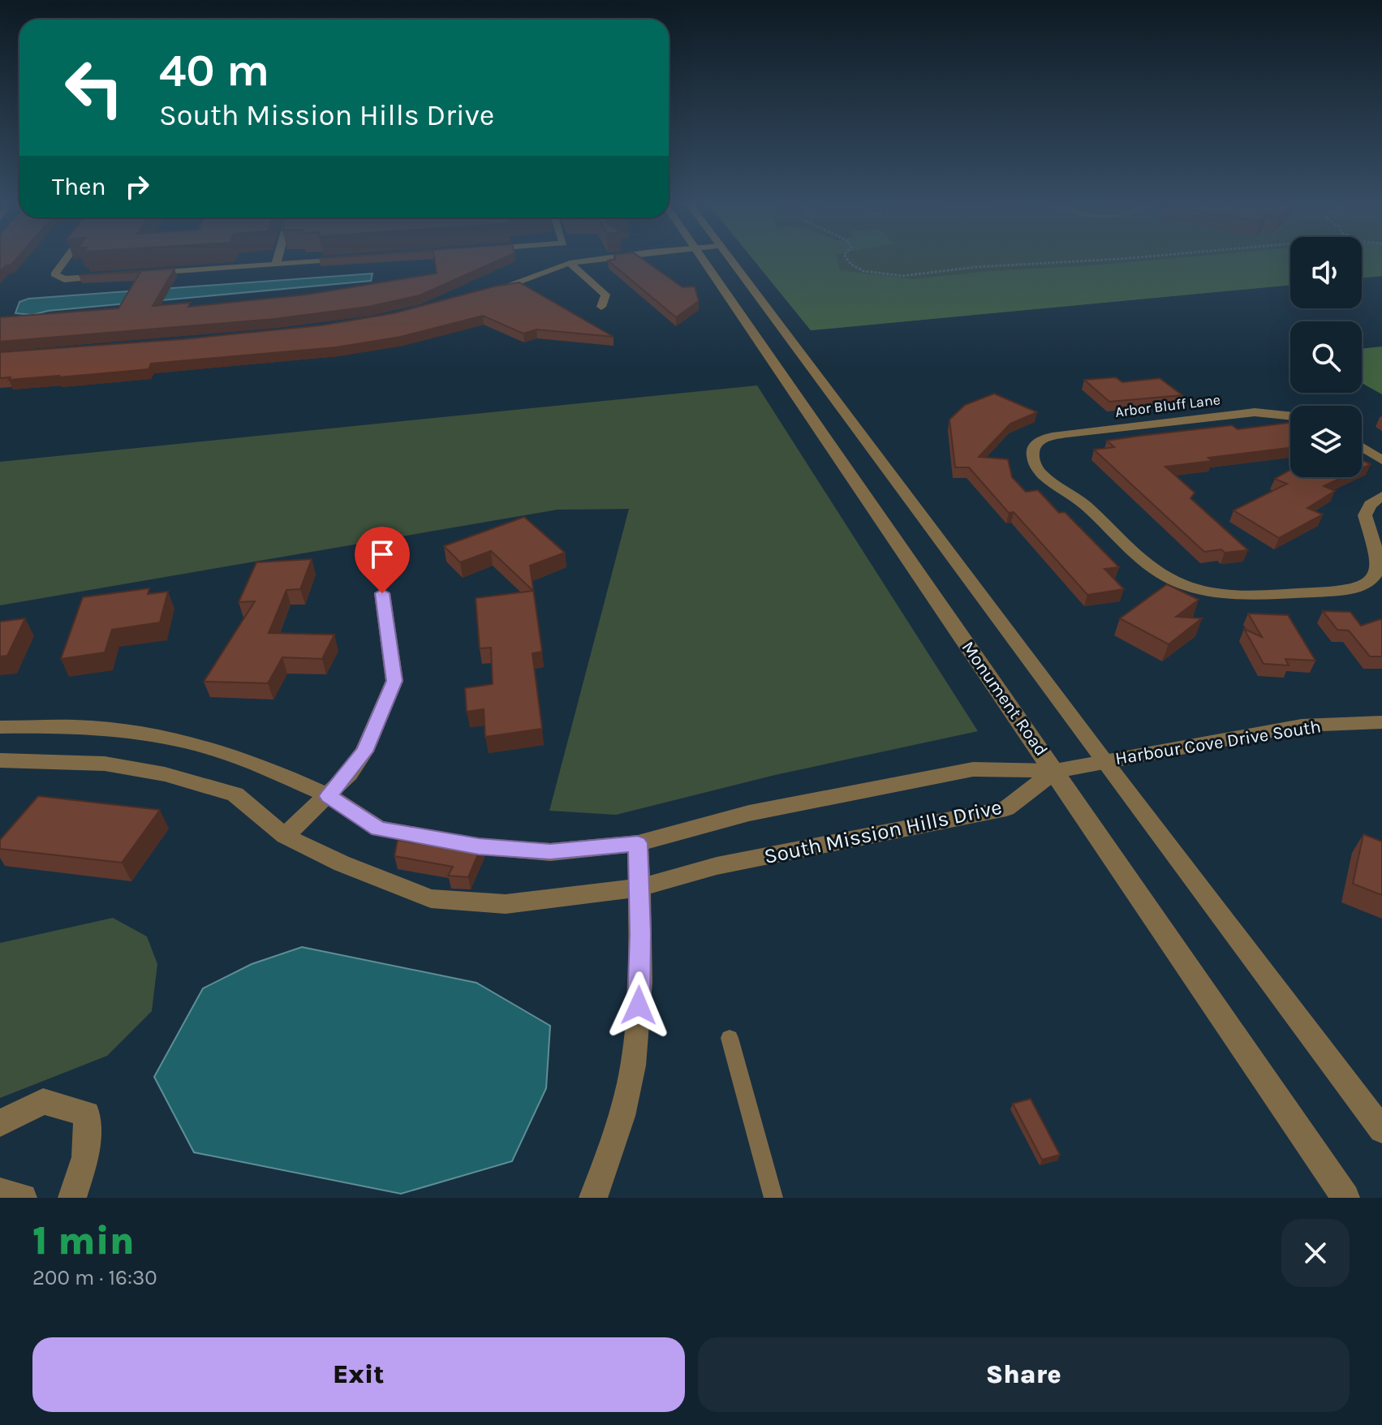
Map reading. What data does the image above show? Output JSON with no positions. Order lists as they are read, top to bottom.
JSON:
{
  "streets": {
    "street": [
      "Arbor Bluff Lane",
      "Monument Road",
      "Harbour Cove Drive South",
      "South Mission Hills Drive"
    ]
  },
  "crossings": [
    ["Monument Road", "Harbour Cove Drive South"],
    ["Monument Road", "South Mission Hills Drive"],
    ["Harbour Cove Drive South", "South Mission Hills Drive"]
  ],
  "page": {
    "turn": ["40 m", "South Mission Hills Drive"],
    "then": "Then",
    "heading": ["1 min", "200 m · 16:30"],
    "buttons": ["Exit", "Share"]
  }
}
